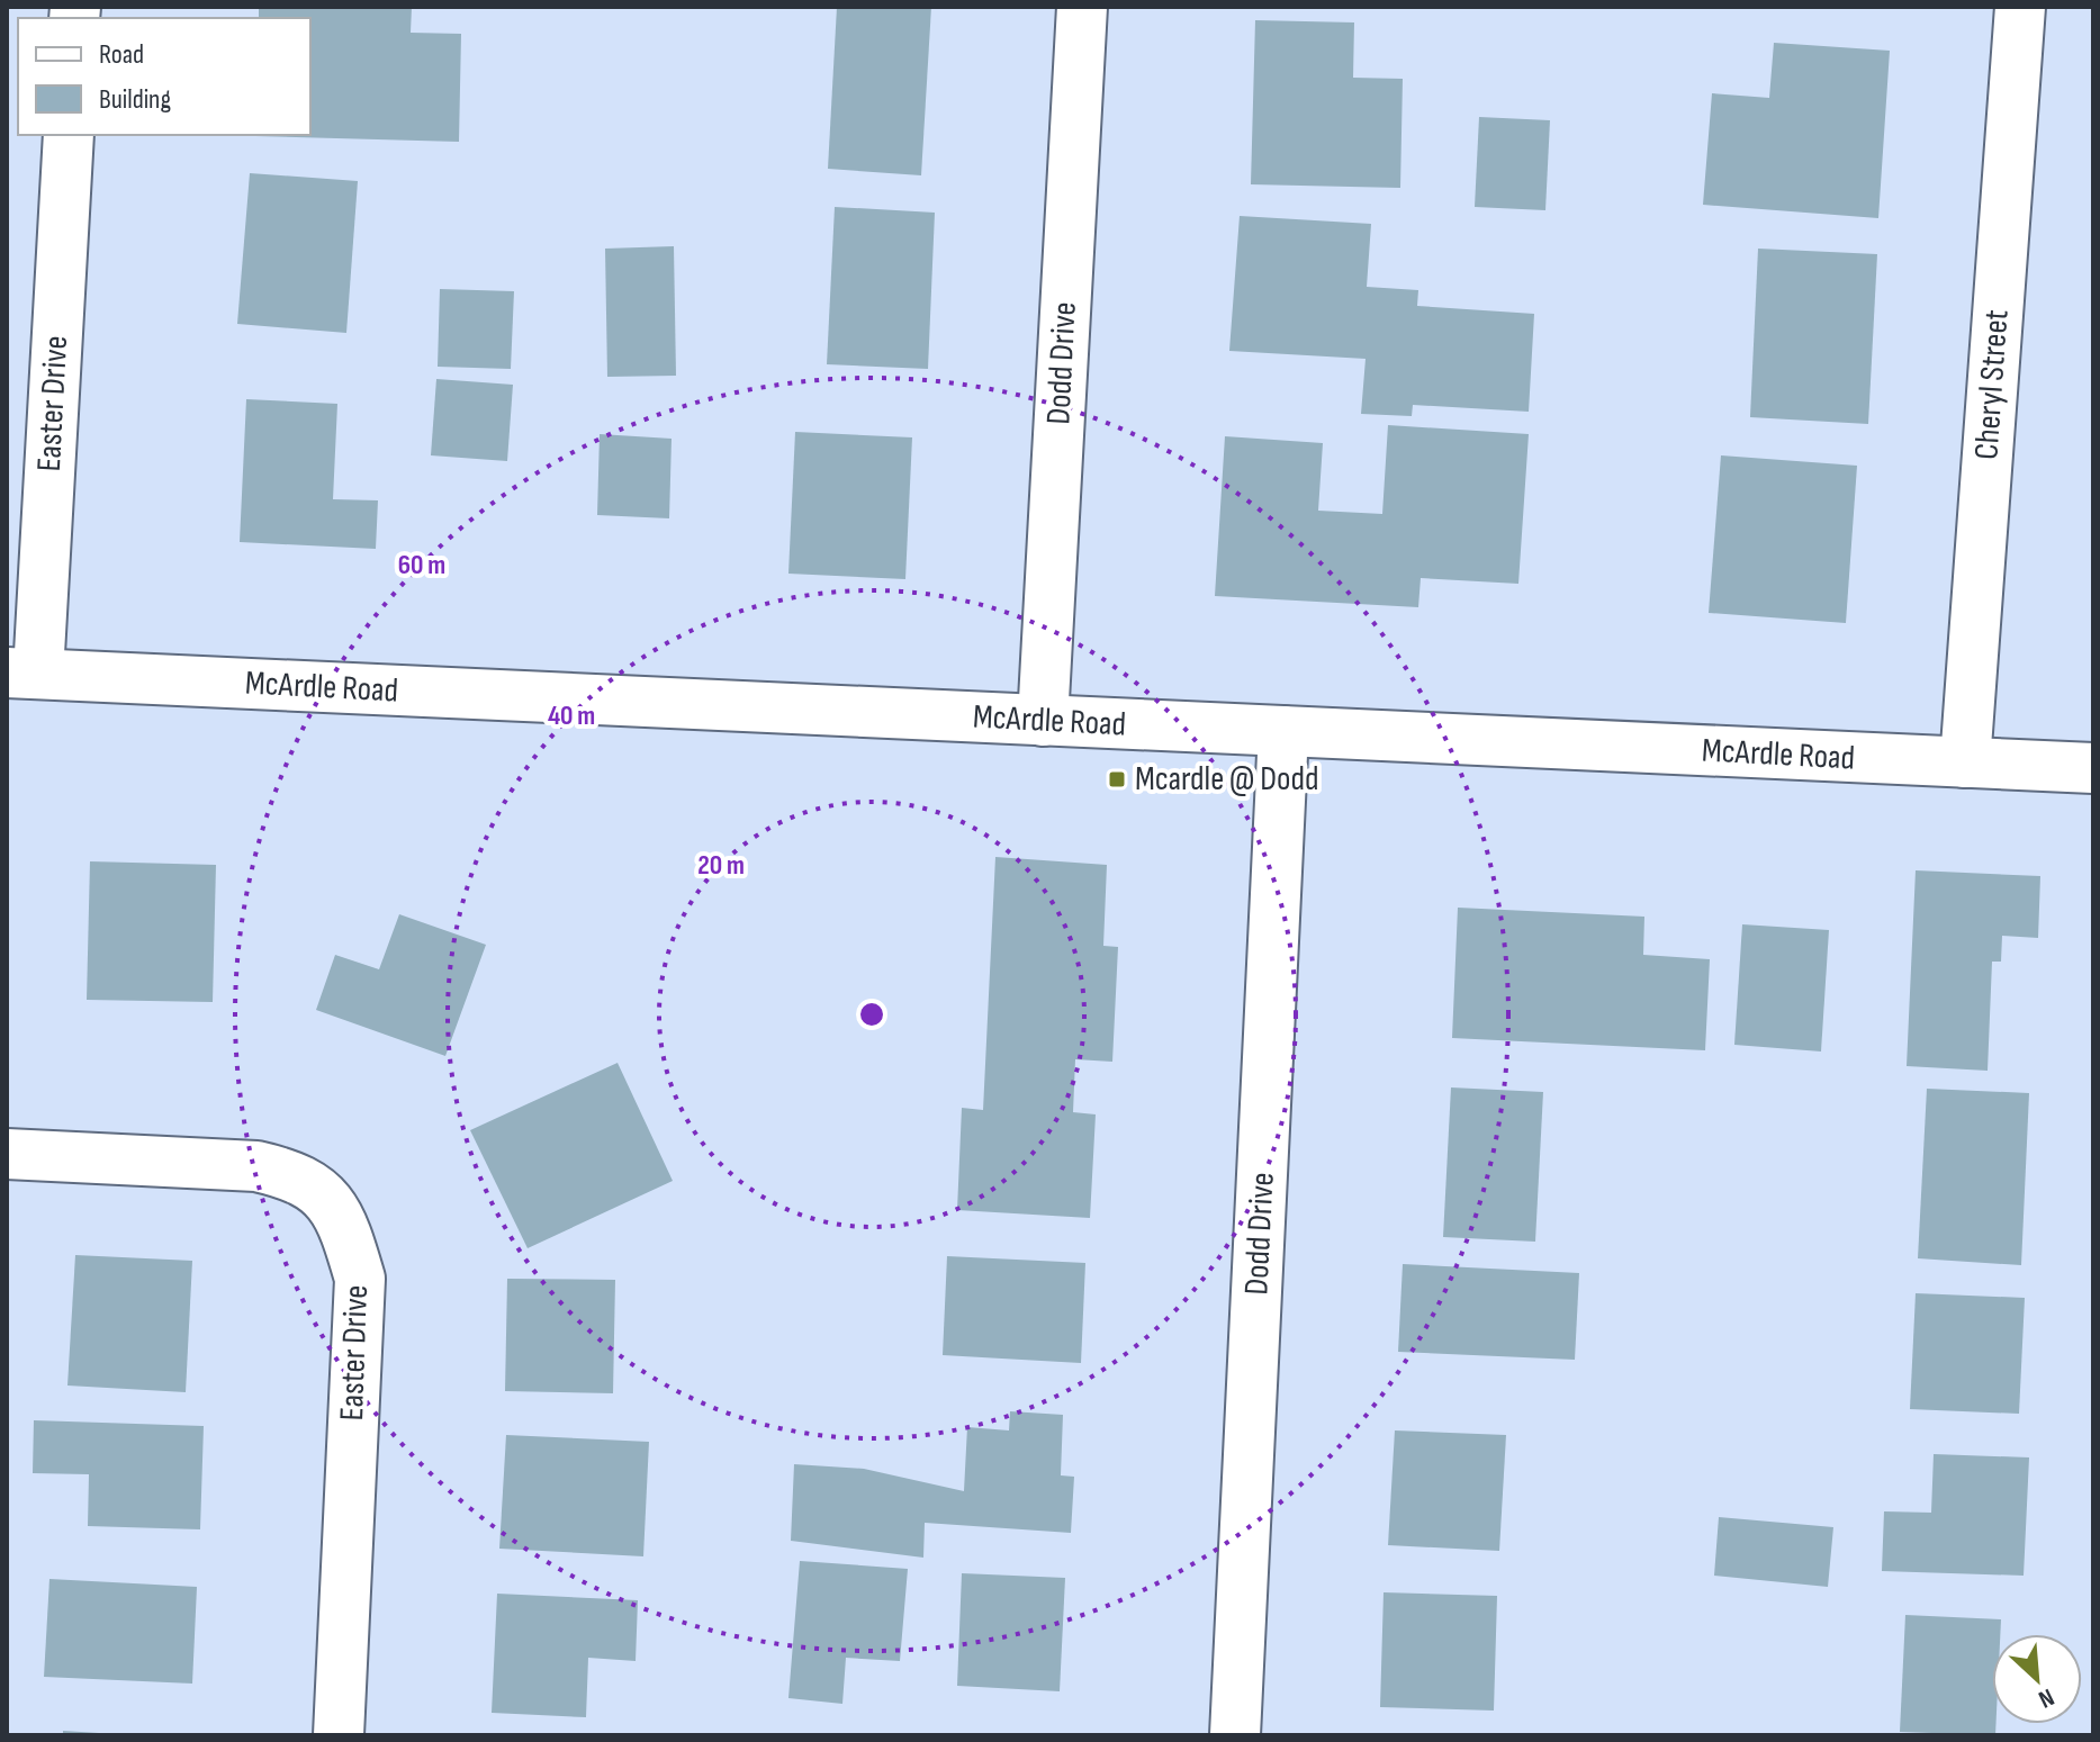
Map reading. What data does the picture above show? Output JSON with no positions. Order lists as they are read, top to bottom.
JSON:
{
  "streets": {
    "street": [
      "Dodd Drive",
      "Cheryl Street",
      "Easter Drive",
      "McArdle Road"
    ]
  },
  "crossings": [
    ["Dodd Drive", "McArdle Road"],
    ["Cheryl Street", "McArdle Road"],
    ["Easter Drive", "McArdle Road"]
  ],
  "places": {
    "transit": ["Mcardle @ Dodd"]
  },
  "legend": ["Road", "Building"],
  "north": "bottom right",
  "rings": ["60 m", "40 m", "20 m"]
}
